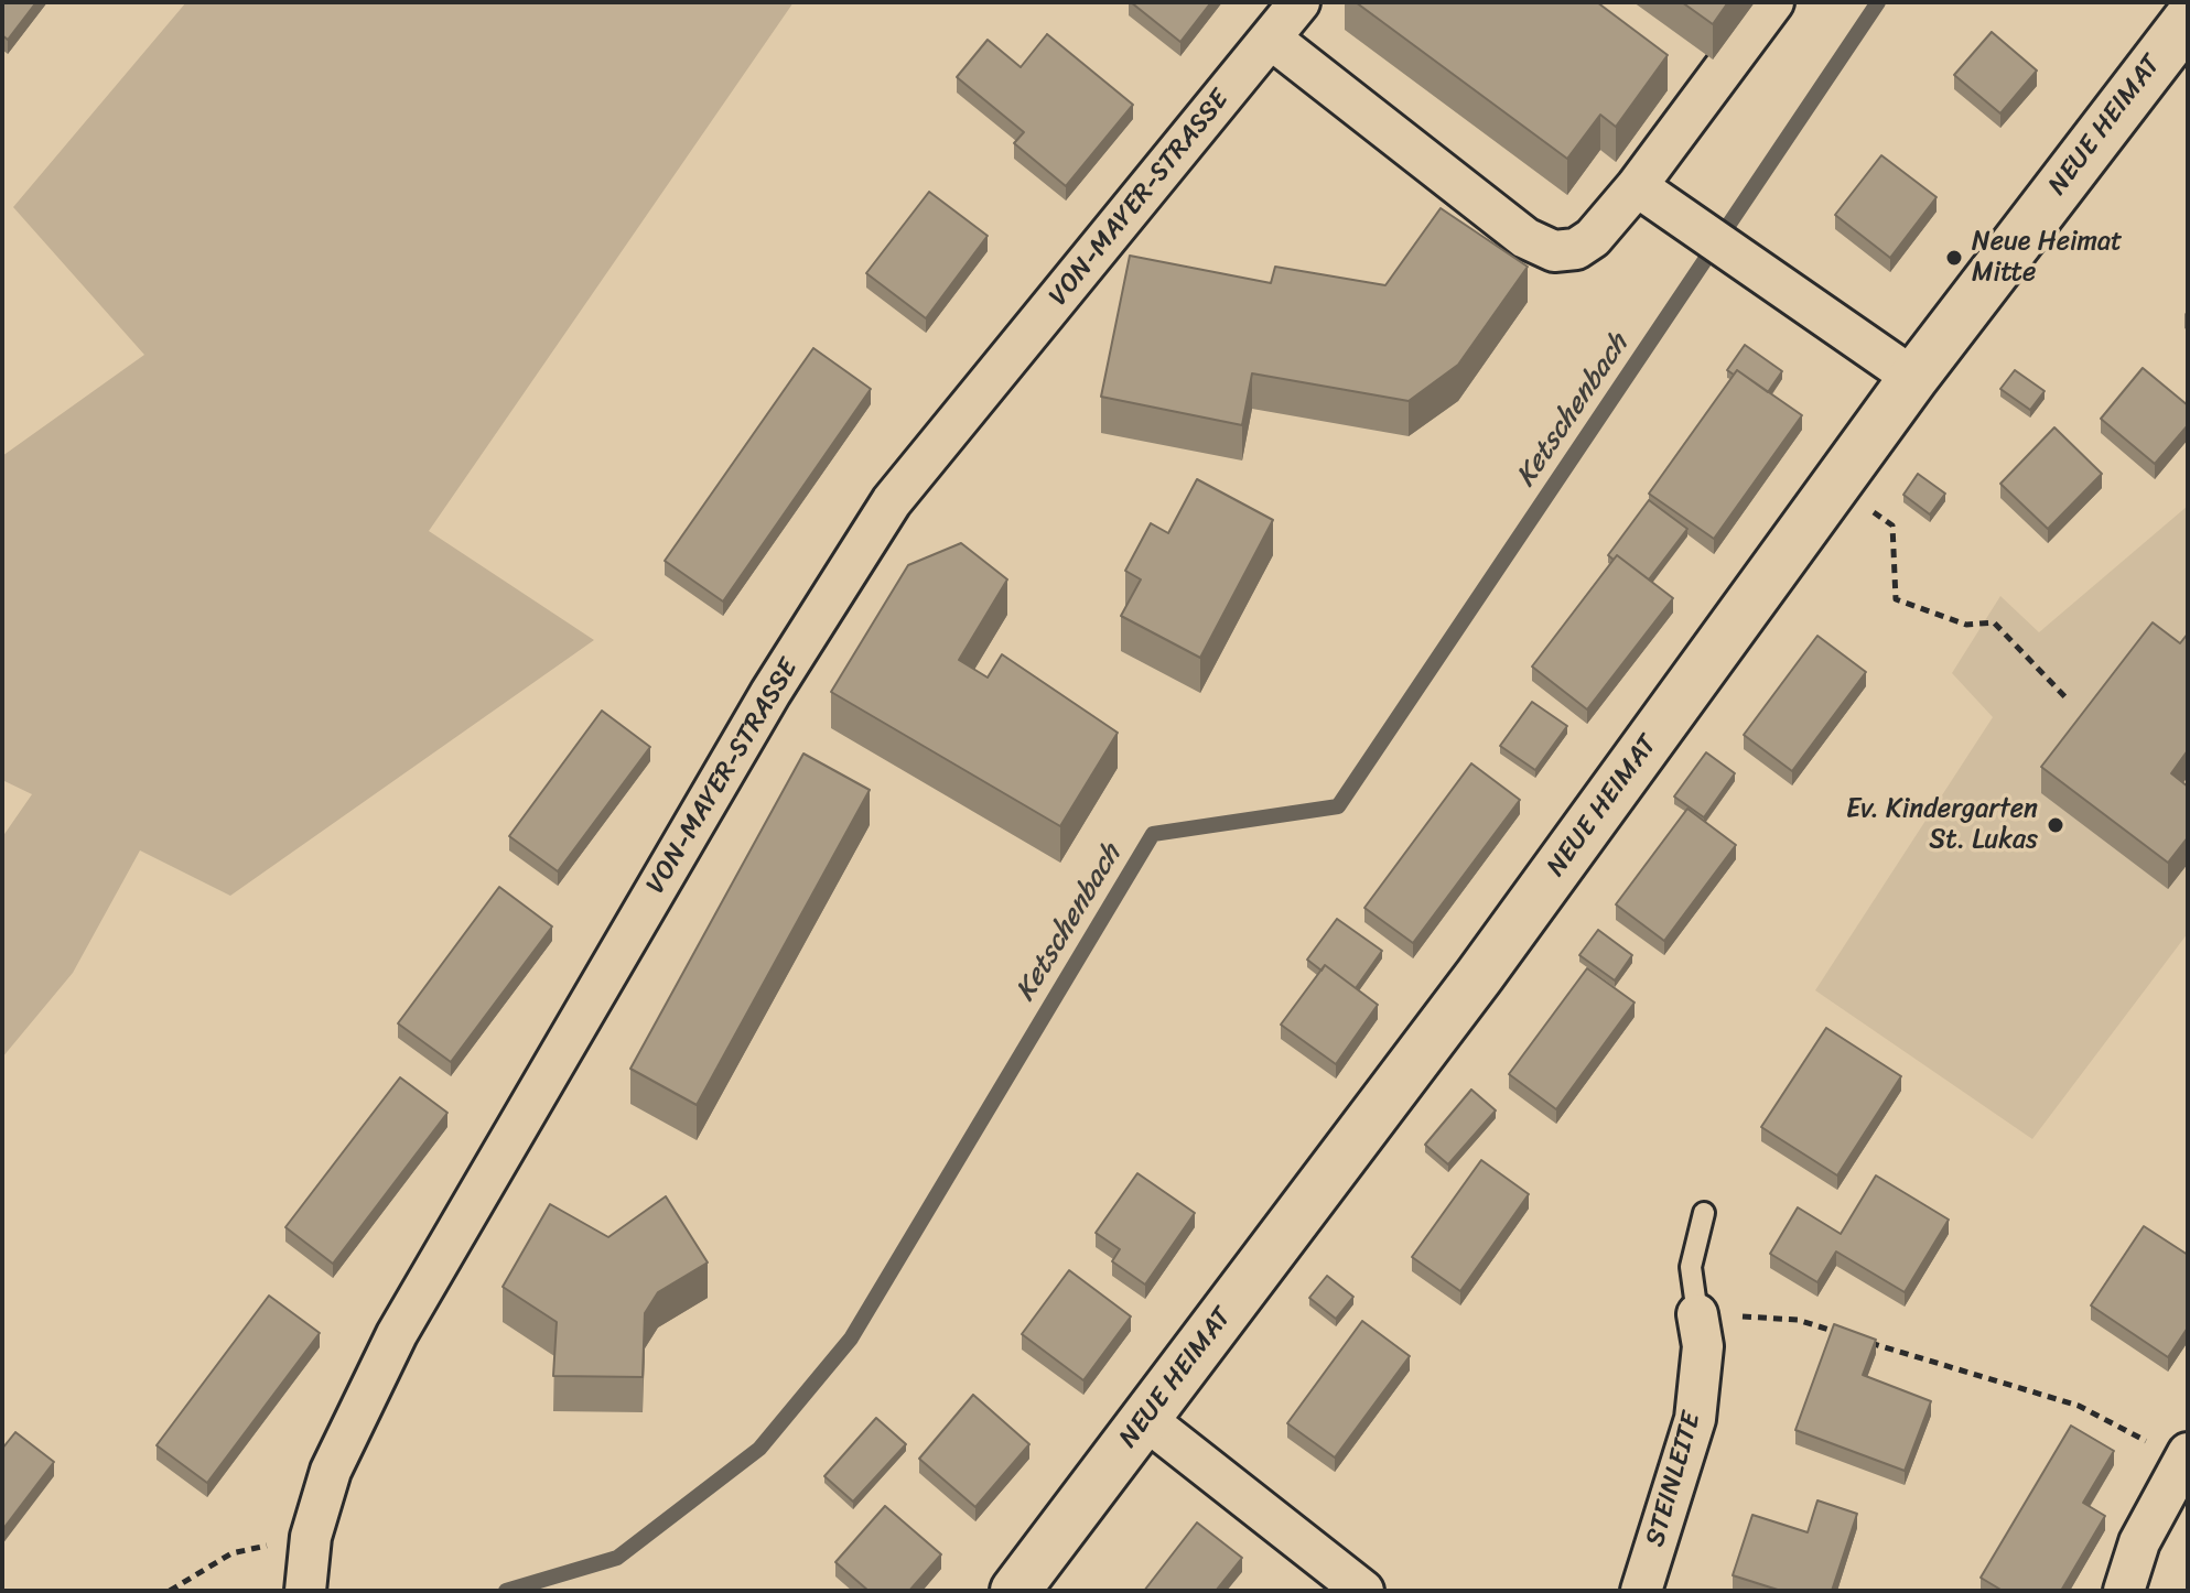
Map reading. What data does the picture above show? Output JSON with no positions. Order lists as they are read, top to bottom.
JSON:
{
  "streets": {
    "street": ["NEUE HEIMAT", "VON-MAYER-STRASSE", "STEINLEITE"]
  },
  "water": ["Ketschenbach"],
  "places": ["Neue Heimat Mitte", "Ev. Kindergarten St. Lukas"]
}
